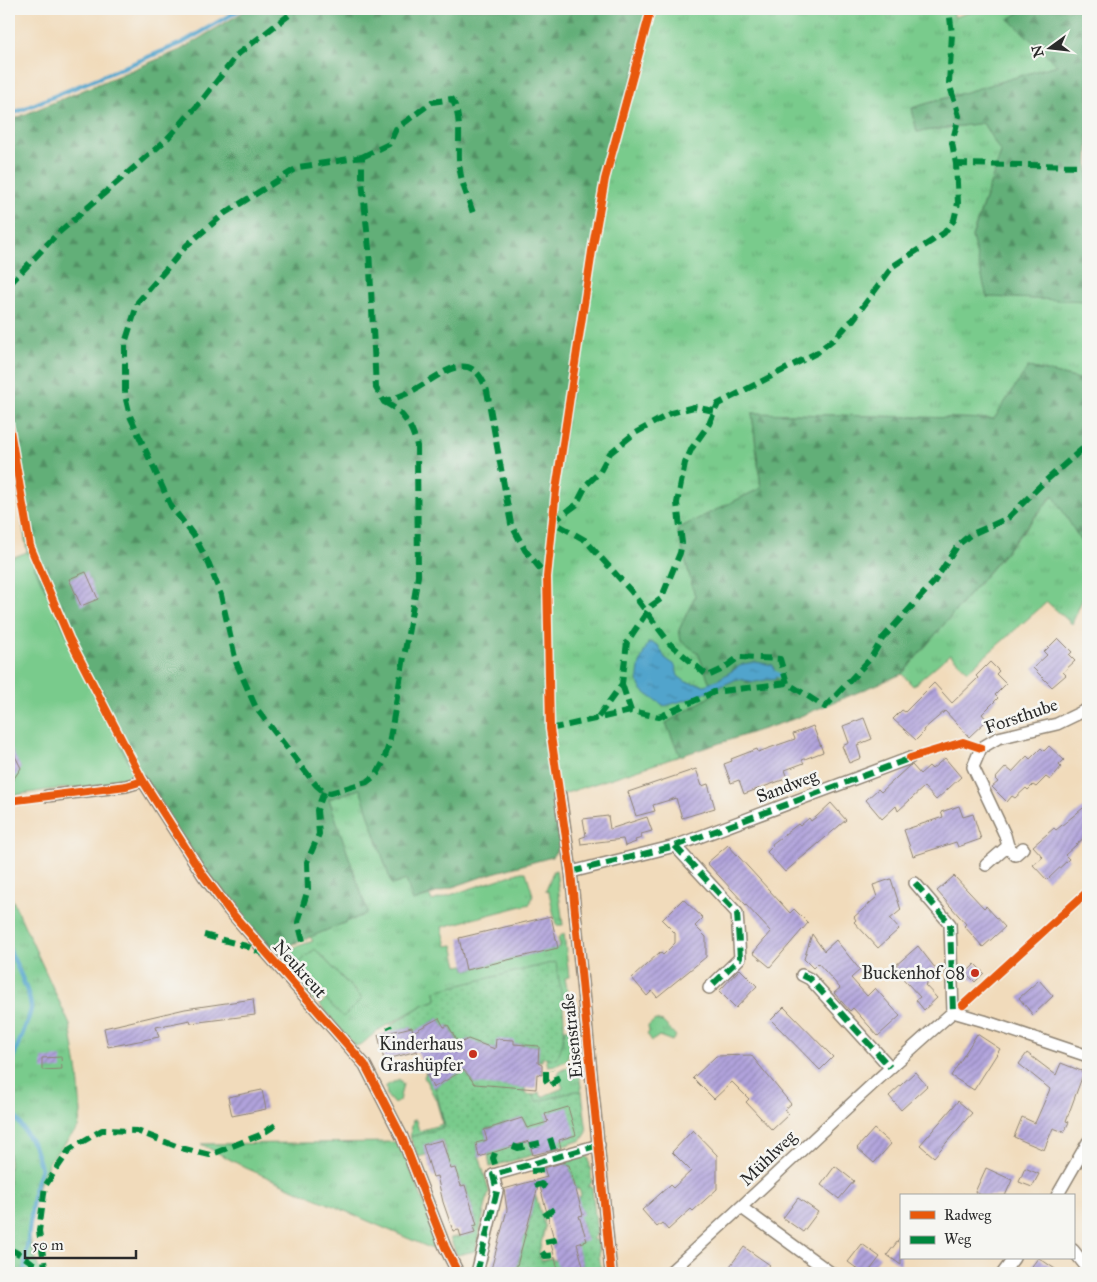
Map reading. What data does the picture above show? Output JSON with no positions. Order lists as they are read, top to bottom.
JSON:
{
  "streets": {
    "street": [
      "Forsthube",
      "Sandweg",
      "Neukreut",
      "Eisenstraße",
      "Mühlweg"
    ]
  },
  "crossings": [
    ["Sandweg", "Eisenstraße"]
  ],
  "places": ["Buckenhof 08", "Kinderhaus Grashüpfer"],
  "legend": ["Radweg", "Weg"],
  "scale_bar": "50 m",
  "north": "left"
}
